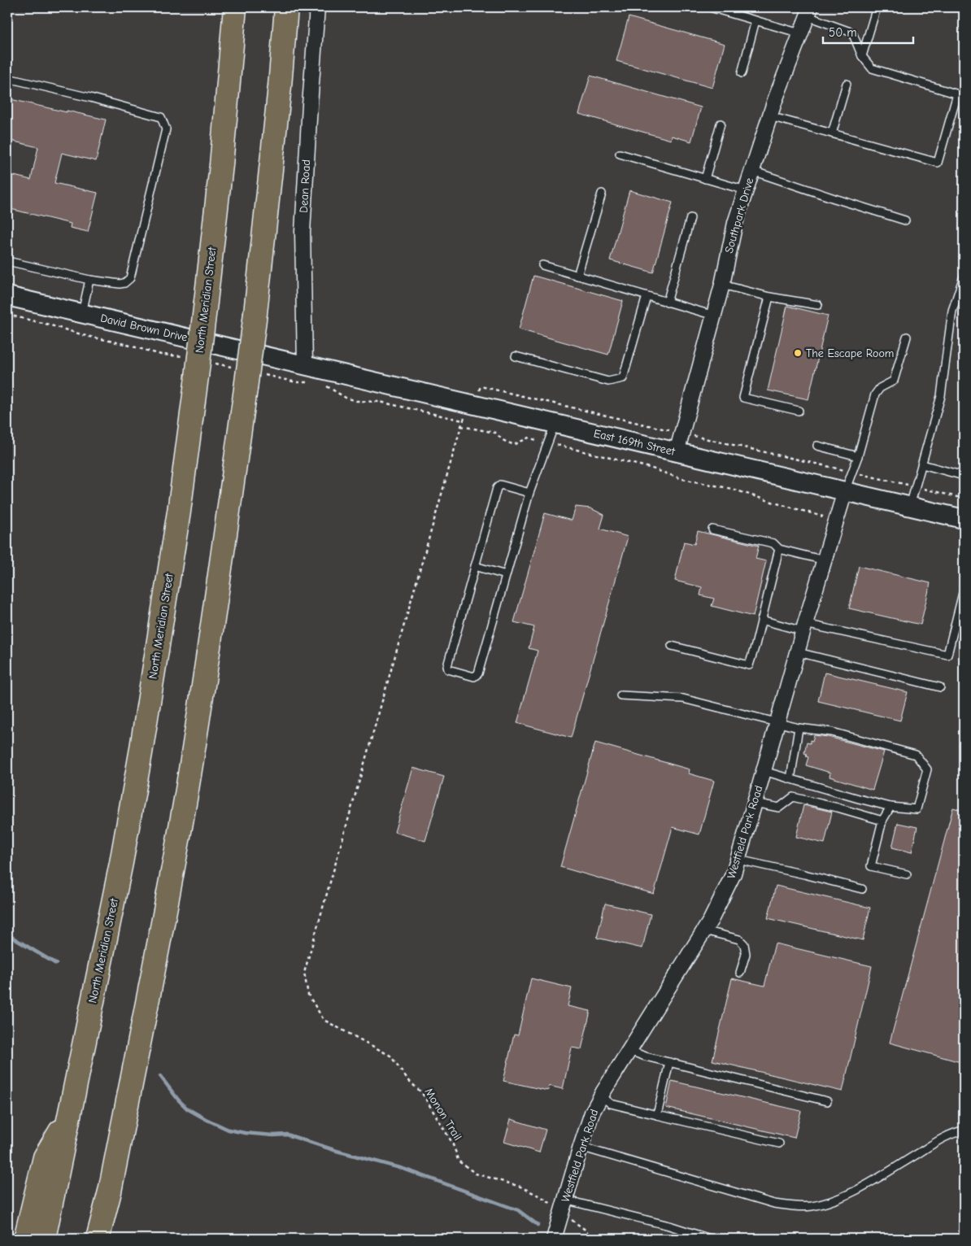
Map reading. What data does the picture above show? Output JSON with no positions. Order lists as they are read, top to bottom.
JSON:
{
  "streets": {
    "highway": ["North Meridian Street"],
    "street": [
      "Dean Road",
      "Southpark Drive",
      "David Brown Drive",
      "East 169th Street",
      "Westfield Park Road"
    ],
    "path": ["Monon Trail"]
  },
  "crossings": [
    ["Dean Road", "David Brown Drive"],
    ["Dean Road", "East 169th Street"],
    ["Southpark Drive", "East 169th Street"],
    ["David Brown Drive", "East 169th Street"],
    ["East 169th Street", "Westfield Park Road"],
    ["East 169th Street", "Monon Trail"],
    ["Westfield Park Road", "Monon Trail"]
  ],
  "places": ["The Escape Room"],
  "scale_bar": "50 m"
}
